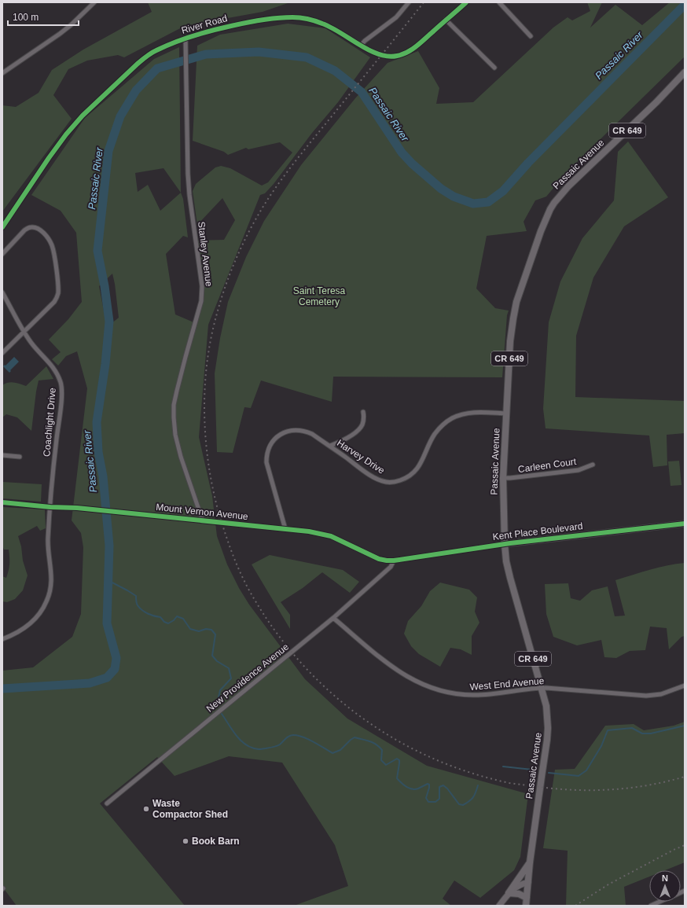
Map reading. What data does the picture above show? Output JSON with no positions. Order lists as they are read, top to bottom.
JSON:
{
  "streets": {
    "main road": ["CR 649", "Passaic Avenue"],
    "street": [
      "River Road",
      "Stanley Avenue",
      "Coachlight Drive",
      "Harvey Drive",
      "Carleen Court",
      "Mount Vernon Avenue",
      "Kent Place Boulevard",
      "New Providence Avenue",
      "West End Avenue"
    ]
  },
  "crossings": [
    ["River Road", "Stanley Avenue"],
    ["Passaic Avenue", "Harvey Drive"],
    ["Passaic Avenue", "Carleen Court"],
    ["Passaic Avenue", "Kent Place Boulevard"],
    ["Passaic Avenue", "West End Avenue"],
    ["Stanley Avenue", "Mount Vernon Avenue"],
    ["Coachlight Drive", "Mount Vernon Avenue"],
    ["Harvey Drive", "Mount Vernon Avenue"],
    ["Mount Vernon Avenue", "Kent Place Boulevard"],
    ["Mount Vernon Avenue", "New Providence Avenue"],
    ["Kent Place Boulevard", "New Providence Avenue"],
    ["New Providence Avenue", "West End Avenue"]
  ],
  "water": ["Passaic River"],
  "parks": ["Saint Teresa Cemetery"],
  "places": ["Waste Compactor Shed", "Book Barn"],
  "scale_bar": "100 m",
  "north": "top"
}
